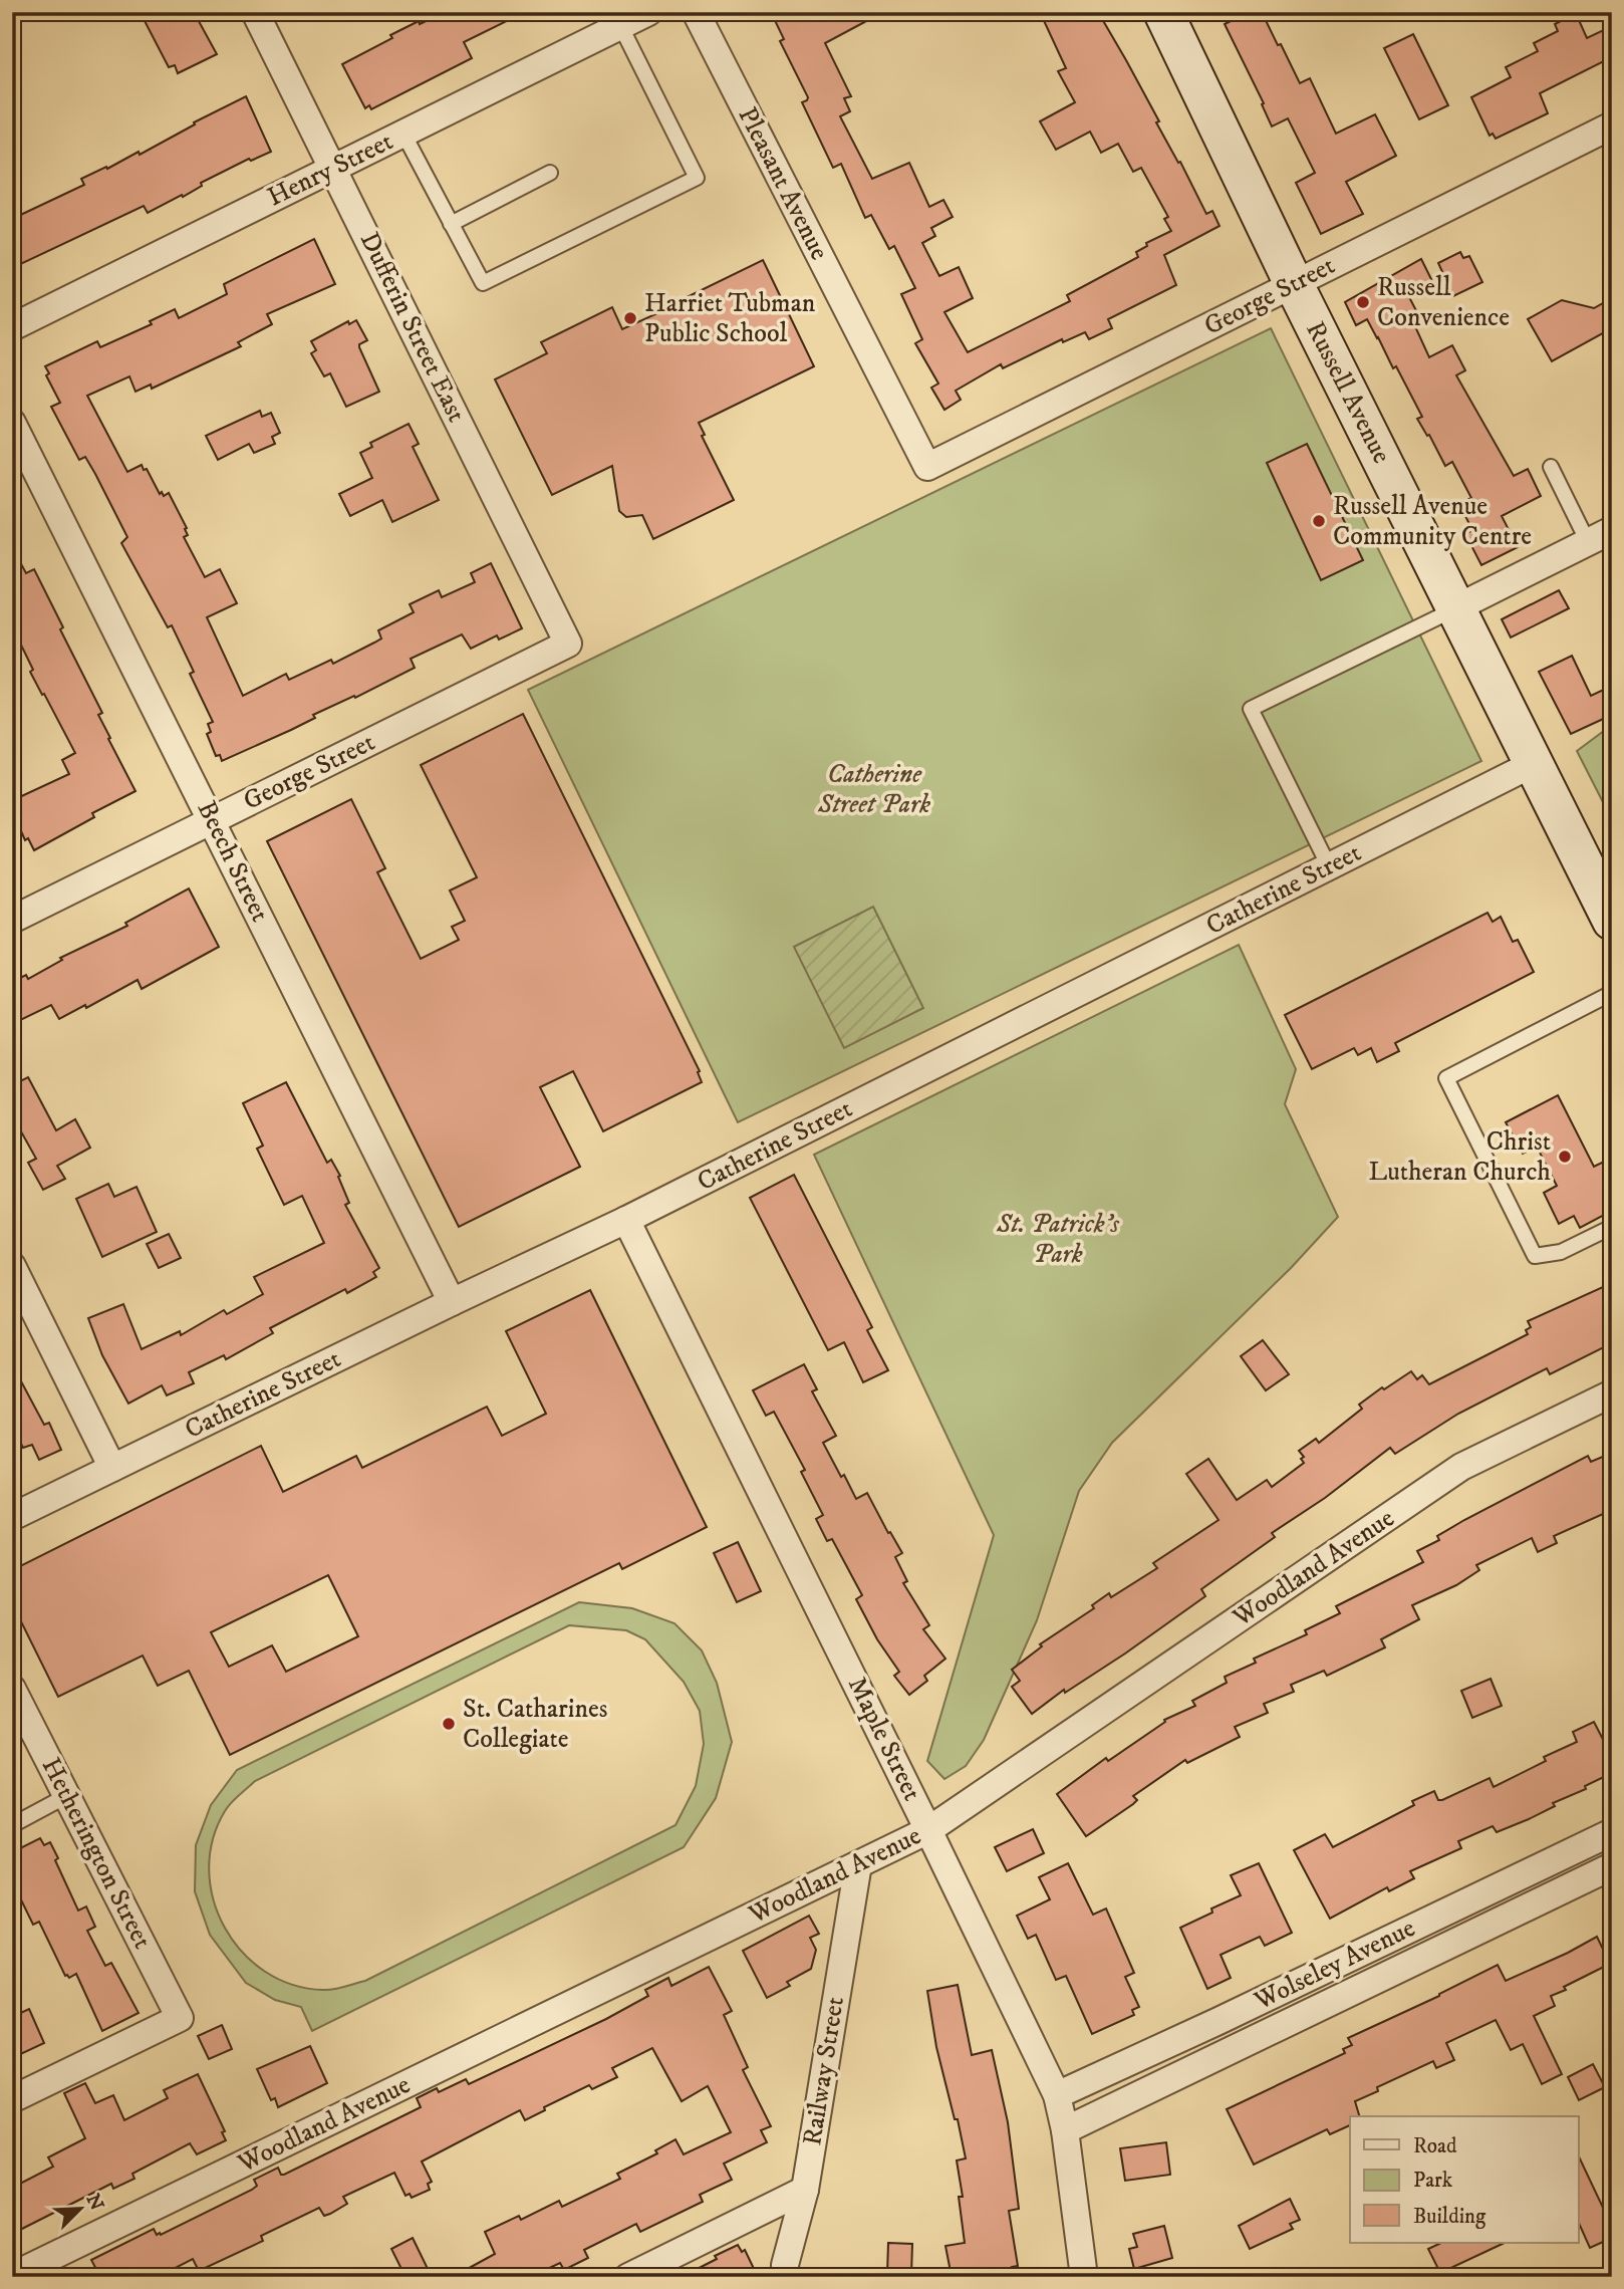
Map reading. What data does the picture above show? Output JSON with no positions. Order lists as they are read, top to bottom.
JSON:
{
  "streets": {
    "street": [
      "Henry Street",
      "Pleasant Avenue",
      "George Street",
      "Dufferin Street East",
      "Russell Avenue",
      "Beech Street",
      "Catherine Street",
      "Woodland Avenue",
      "Maple Street",
      "Hetherington Street",
      "Wolseley Avenue",
      "Railway Street"
    ]
  },
  "crossings": [
    ["Henry Street", "Dufferin Street East"],
    ["Pleasant Avenue", "George Street"],
    ["George Street", "Dufferin Street East"],
    ["George Street", "Russell Avenue"],
    ["George Street", "Beech Street"],
    ["Russell Avenue", "Catherine Street"],
    ["Beech Street", "Catherine Street"],
    ["Catherine Street", "Maple Street"],
    ["Woodland Avenue", "Maple Street"],
    ["Woodland Avenue", "Railway Street"],
    ["Maple Street", "Wolseley Avenue"]
  ],
  "parks": ["Catherine Street Park", "St. Patrick's Park"],
  "places": [
    "Russell Convenience",
    "Harriet Tubman Public School",
    "Russell Avenue Community Centre",
    "Christ Lutheran Church",
    "St. Catharines Collegiate"
  ],
  "legend": ["Road", "Park", "Building"],
  "north": "top right"
}
